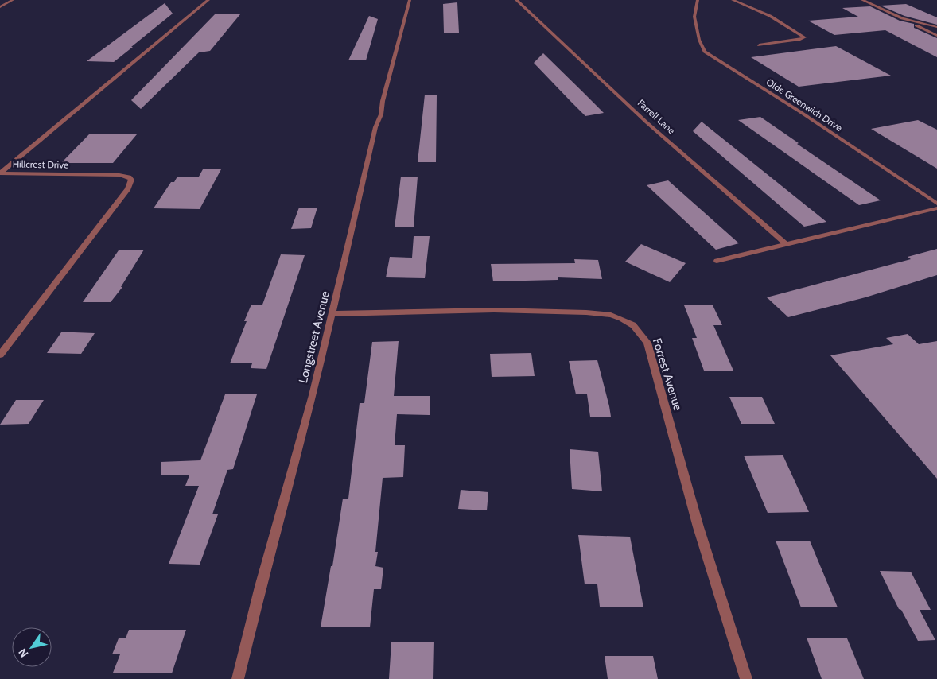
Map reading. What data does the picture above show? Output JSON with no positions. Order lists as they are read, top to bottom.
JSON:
{
  "streets": {
    "street": [
      "Olde Greenwich Drive",
      "Farrell Lane",
      "Hillcrest Drive",
      "Longstreet Avenue",
      "Forrest Avenue"
    ]
  },
  "crossings": [
    ["Longstreet Avenue", "Forrest Avenue"]
  ],
  "north": "bottom left"
}
